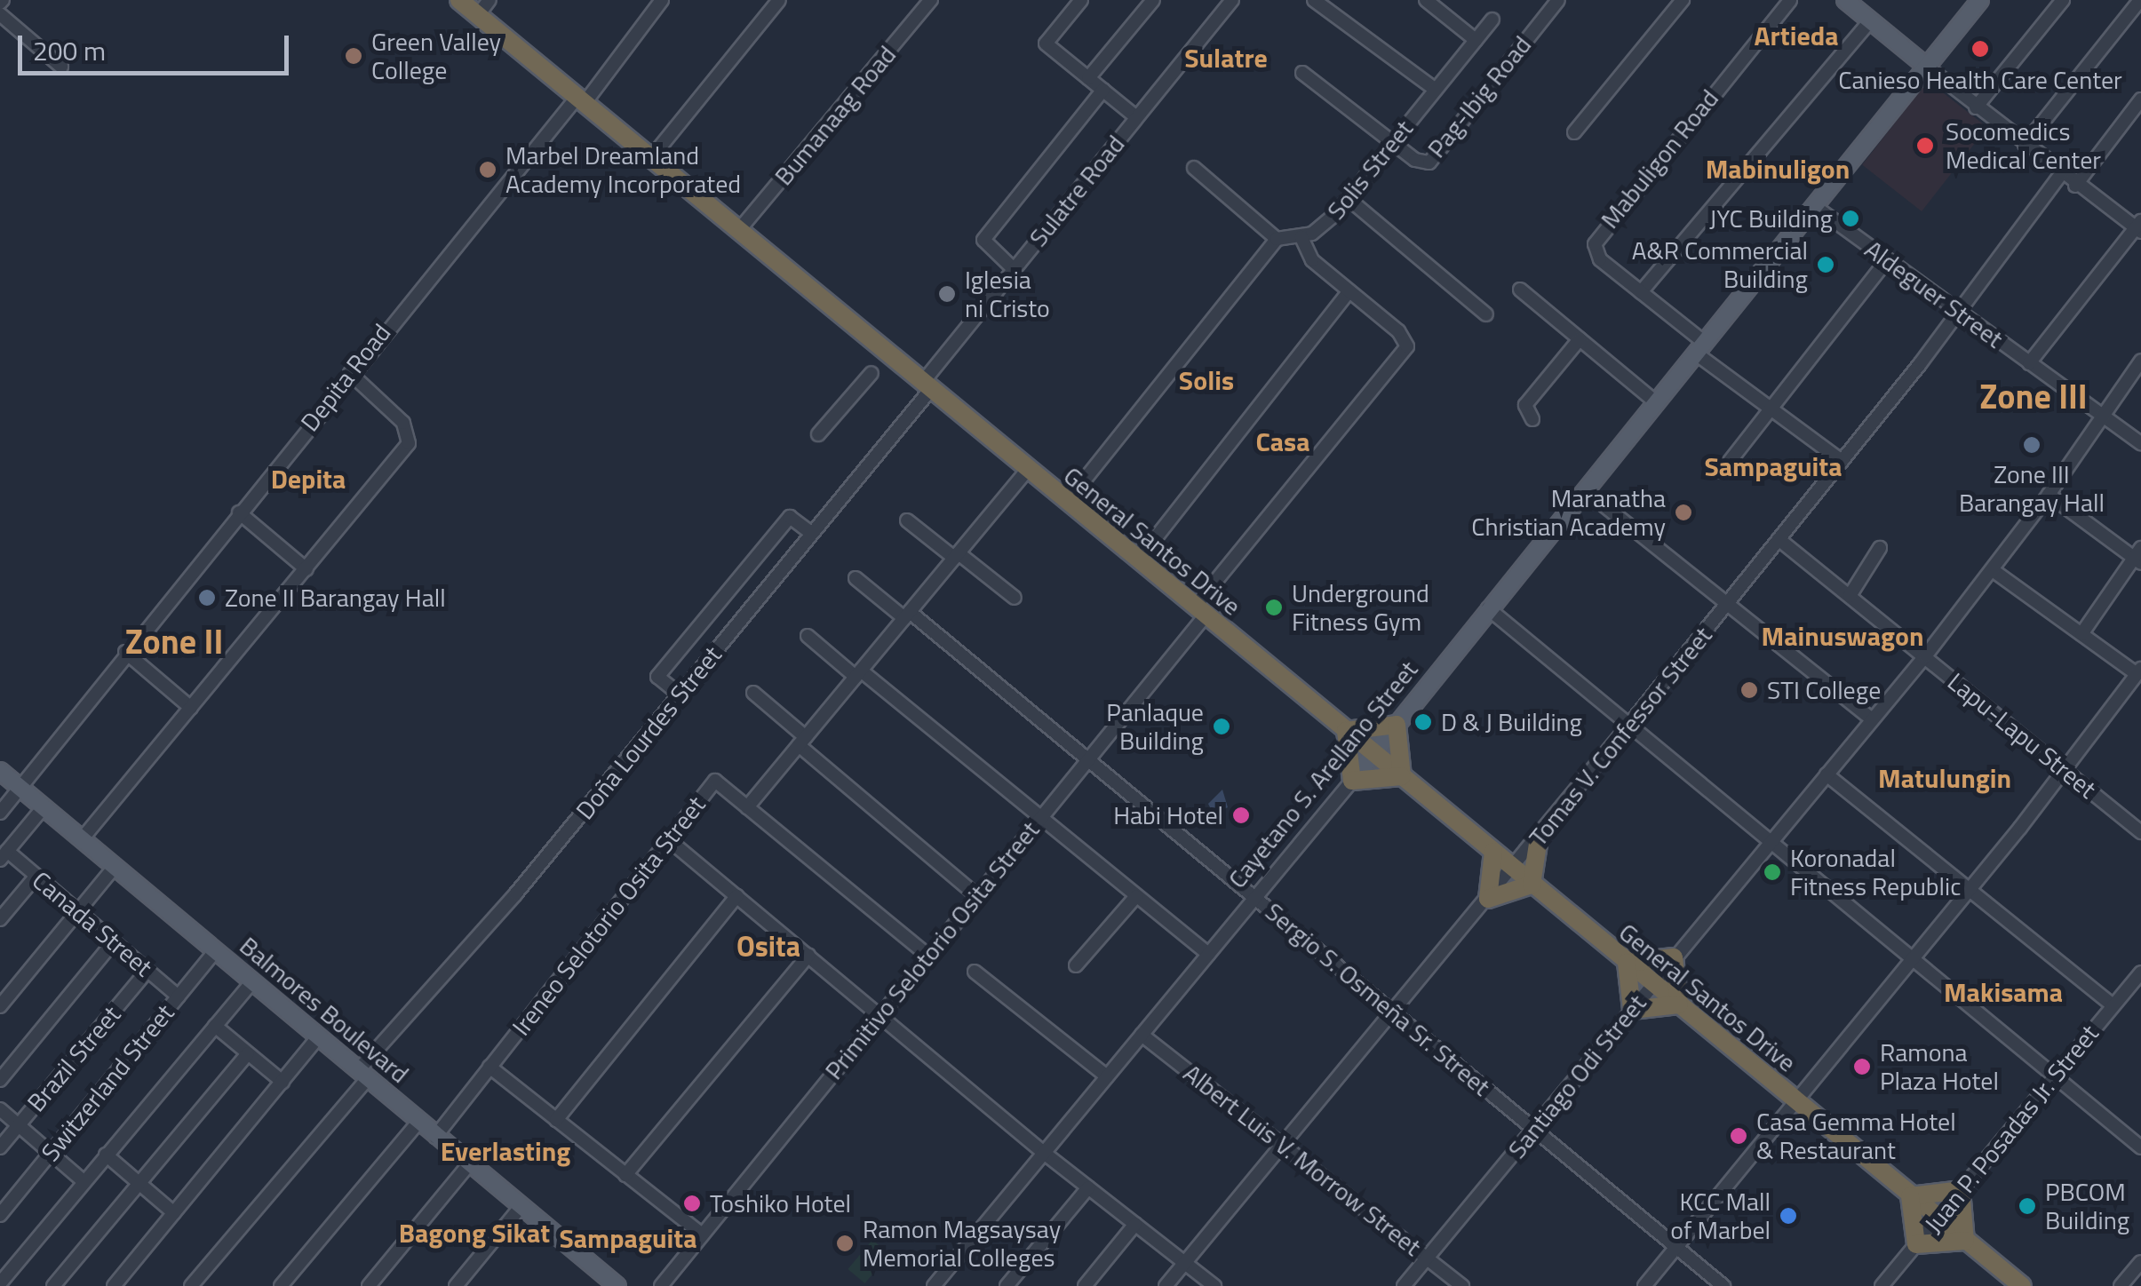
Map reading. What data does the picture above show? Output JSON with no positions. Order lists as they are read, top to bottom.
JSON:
{
  "streets": {
    "highway": ["General Santos Drive"],
    "main road": ["Cayetano S. Arellano Street", "Balmores Boulevard"],
    "street": [
      "Pag-Ibig Road",
      "Bumanaag Road",
      "Mabuligon Road",
      "Solis Street",
      "Sulatre Road",
      "Aldeguer Street",
      "Depita Road",
      "Doña Lourdes Street",
      "Lapu-Lapu Street",
      "Tomas V. Confessor Street",
      "Ireneo Selotorio Osita Street",
      "Canada Street",
      "Primitivo Selotorio Osita Street",
      "Sergio S. Osmeña Sr. Street",
      "Brazil Street",
      "Santiago Odi Street",
      "Switzerland Street",
      "Juan P. Posadas Jr. Street",
      "Albert Luis V. Morrow Street"
    ]
  },
  "crossings": [
    ["Pag-Ibig Road", "Solis Street"],
    ["Bumanaag Road", "General Santos Drive"],
    ["Mabuligon Road", "Tomas V. Confessor Street"],
    ["Mabuligon Road", "Cayetano S. Arellano Street"],
    ["Sulatre Road", "General Santos Drive"],
    ["Sulatre Road", "Doña Lourdes Street"],
    ["Aldeguer Street", "Tomas V. Confessor Street"],
    ["Aldeguer Street", "Cayetano S. Arellano Street"],
    ["Aldeguer Street", "Santiago Odi Street"],
    ["Depita Road", "General Santos Drive"],
    ["Depita Road", "Balmores Boulevard"],
    ["General Santos Drive", "Doña Lourdes Street"],
    ["General Santos Drive", "Tomas V. Confessor Street"],
    ["General Santos Drive", "Cayetano S. Arellano Street"],
    ["General Santos Drive", "Ireneo Selotorio Osita Street"],
    ["General Santos Drive", "Primitivo Selotorio Osita Street"],
    ["General Santos Drive", "Santiago Odi Street"],
    ["General Santos Drive", "Juan P. Posadas Jr. Street"],
    ["Doña Lourdes Street", "Balmores Boulevard"],
    ["Lapu-Lapu Street", "Tomas V. Confessor Street"],
    ["Lapu-Lapu Street", "Santiago Odi Street"],
    ["Tomas V. Confessor Street", "Sergio S. Osmeña Sr. Street"],
    ["Tomas V. Confessor Street", "Albert Luis V. Morrow Street"],
    ["Cayetano S. Arellano Street", "Sergio S. Osmeña Sr. Street"],
    ["Cayetano S. Arellano Street", "Albert Luis V. Morrow Street"],
    ["Ireneo Selotorio Osita Street", "Sergio S. Osmeña Sr. Street"],
    ["Ireneo Selotorio Osita Street", "Balmores Boulevard"],
    ["Canada Street", "Brazil Street"],
    ["Canada Street", "Switzerland Street"],
    ["Primitivo Selotorio Osita Street", "Sergio S. Osmeña Sr. Street"],
    ["Sergio S. Osmeña Sr. Street", "Santiago Odi Street"],
    ["Balmores Boulevard", "Switzerland Street"],
    ["Santiago Odi Street", "Albert Luis V. Morrow Street"]
  ],
  "districts": [
    "Artieda",
    "Sulatre",
    "Mabinuligon",
    "Solis",
    "Zone III",
    "Casa",
    "Sampaguita",
    "Depita",
    "Mainuswagon",
    "Zone II",
    "Matulungin",
    "Osita",
    "Makisama",
    "Everlasting",
    "Bagong Sikat",
    "Sampaguita"
  ],
  "places": [
    "Canieso Health Care Center",
    "Green Valley College",
    "Socomedics Medical Center",
    "Marbel Dreamland Academy Incorporated",
    "JYC Building",
    "A&R Commercial Building",
    "Iglesia ni Cristo",
    "Zone III Barangay Hall",
    "Maranatha Christian Academy",
    "Zone II Barangay Hall",
    "Underground Fitness Gym",
    "STI College",
    "D & J Building",
    "Panlaque Building",
    "Habi Hotel",
    "Koronadal Fitness Republic",
    "Ramona Plaza Hotel",
    "Casa Gemma Hotel & Restaurant",
    "Toshiko Hotel",
    "PBCOM Building",
    "KCC Mall of Marbel",
    "Ramon Magsaysay Memorial Colleges"
  ],
  "scale_bar": "200 m"
}
